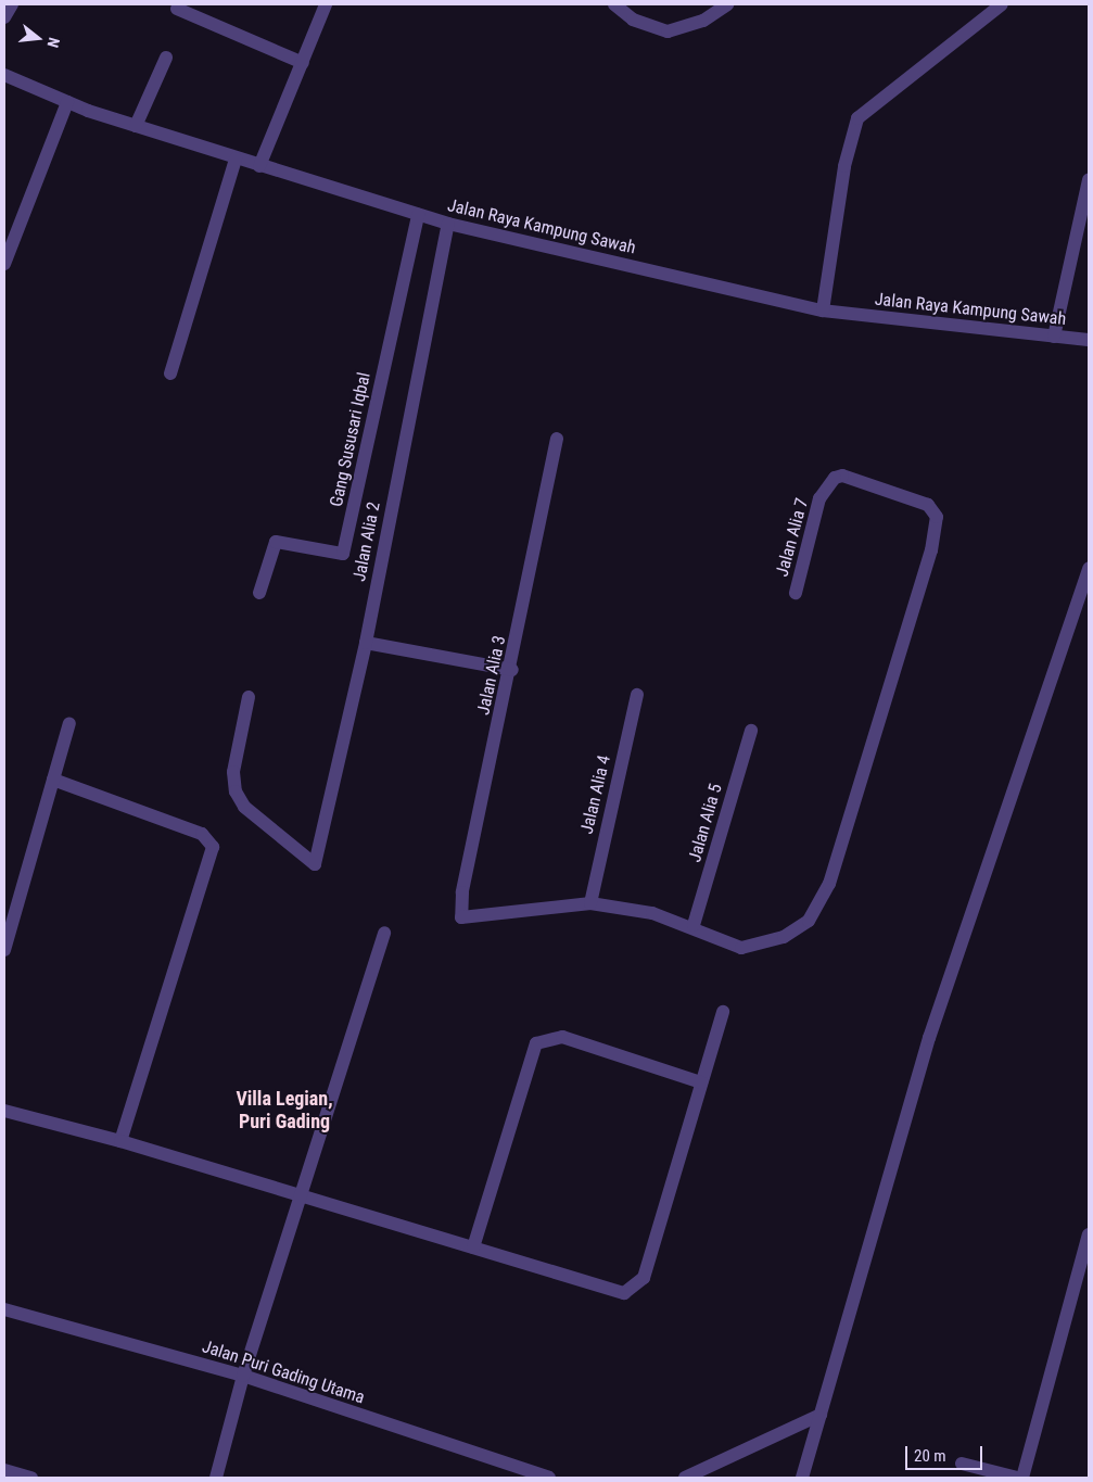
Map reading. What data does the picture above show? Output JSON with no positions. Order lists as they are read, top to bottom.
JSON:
{
  "streets": {
    "street": [
      "Jalan Raya Kampung Sawah",
      "Gang Sususari Iqbal",
      "Jalan Alia 7",
      "Jalan Alia 2",
      "Jalan Alia 3",
      "Jalan Alia 4",
      "Jalan Alia 5",
      "Jalan Puri Gading Utama"
    ]
  },
  "crossings": [
    ["Jalan Raya Kampung Sawah", "Gang Sususari Iqbal"],
    ["Jalan Raya Kampung Sawah", "Jalan Alia 2"],
    ["Jalan Alia 7", "Jalan Alia 5"],
    ["Jalan Alia 3", "Jalan Alia 4"]
  ],
  "districts": ["Villa Legian, Puri Gading"],
  "scale_bar": "20 m",
  "north": "right"
}
